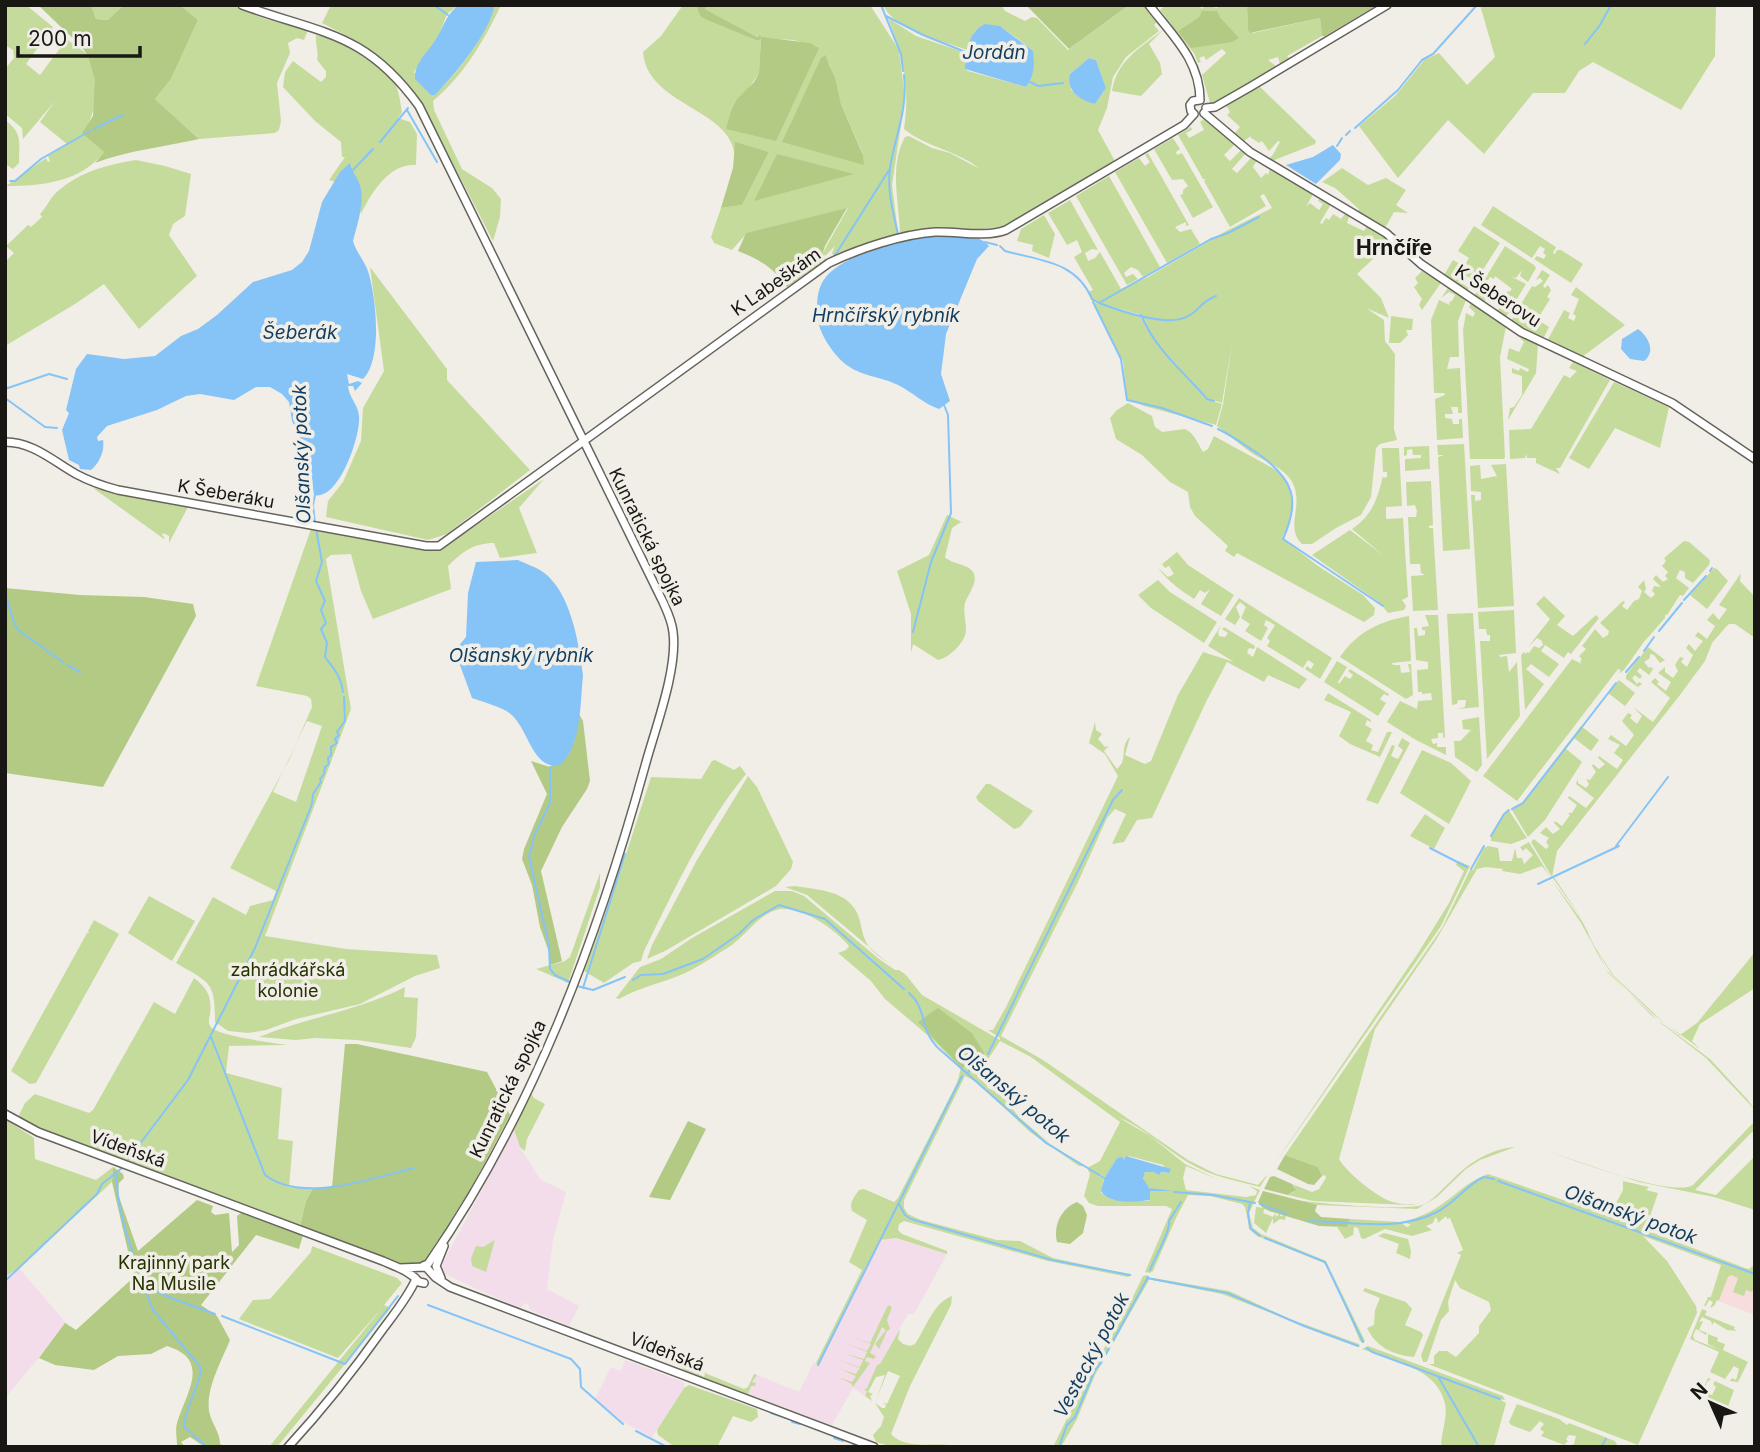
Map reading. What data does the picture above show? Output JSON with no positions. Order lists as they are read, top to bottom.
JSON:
{
  "streets": {
    "main road": [
      "K Labeškám",
      "K Šeberovu",
      "K Šeberáku",
      "Kunratická spojka",
      "Vídeňská"
    ]
  },
  "crossings": [
    ["K Labeškám", "K Šeberovu"],
    ["K Labeškám", "K Šeberáku"],
    ["K Labeškám", "Kunratická spojka"],
    ["K Šeberáku", "Kunratická spojka"],
    ["Kunratická spojka", "Vídeňská"]
  ],
  "districts": ["Hrnčíře"],
  "water": [
    "Jordán",
    "Hrnčířský rybník",
    "Šeberák",
    "Olšanský potok",
    "Olšanský rybník",
    "Vestecký potok"
  ],
  "parks": ["zahrádkářská kolonie", "Krajinný park Na Musile"],
  "scale_bar": "200 m",
  "north": "top left"
}
